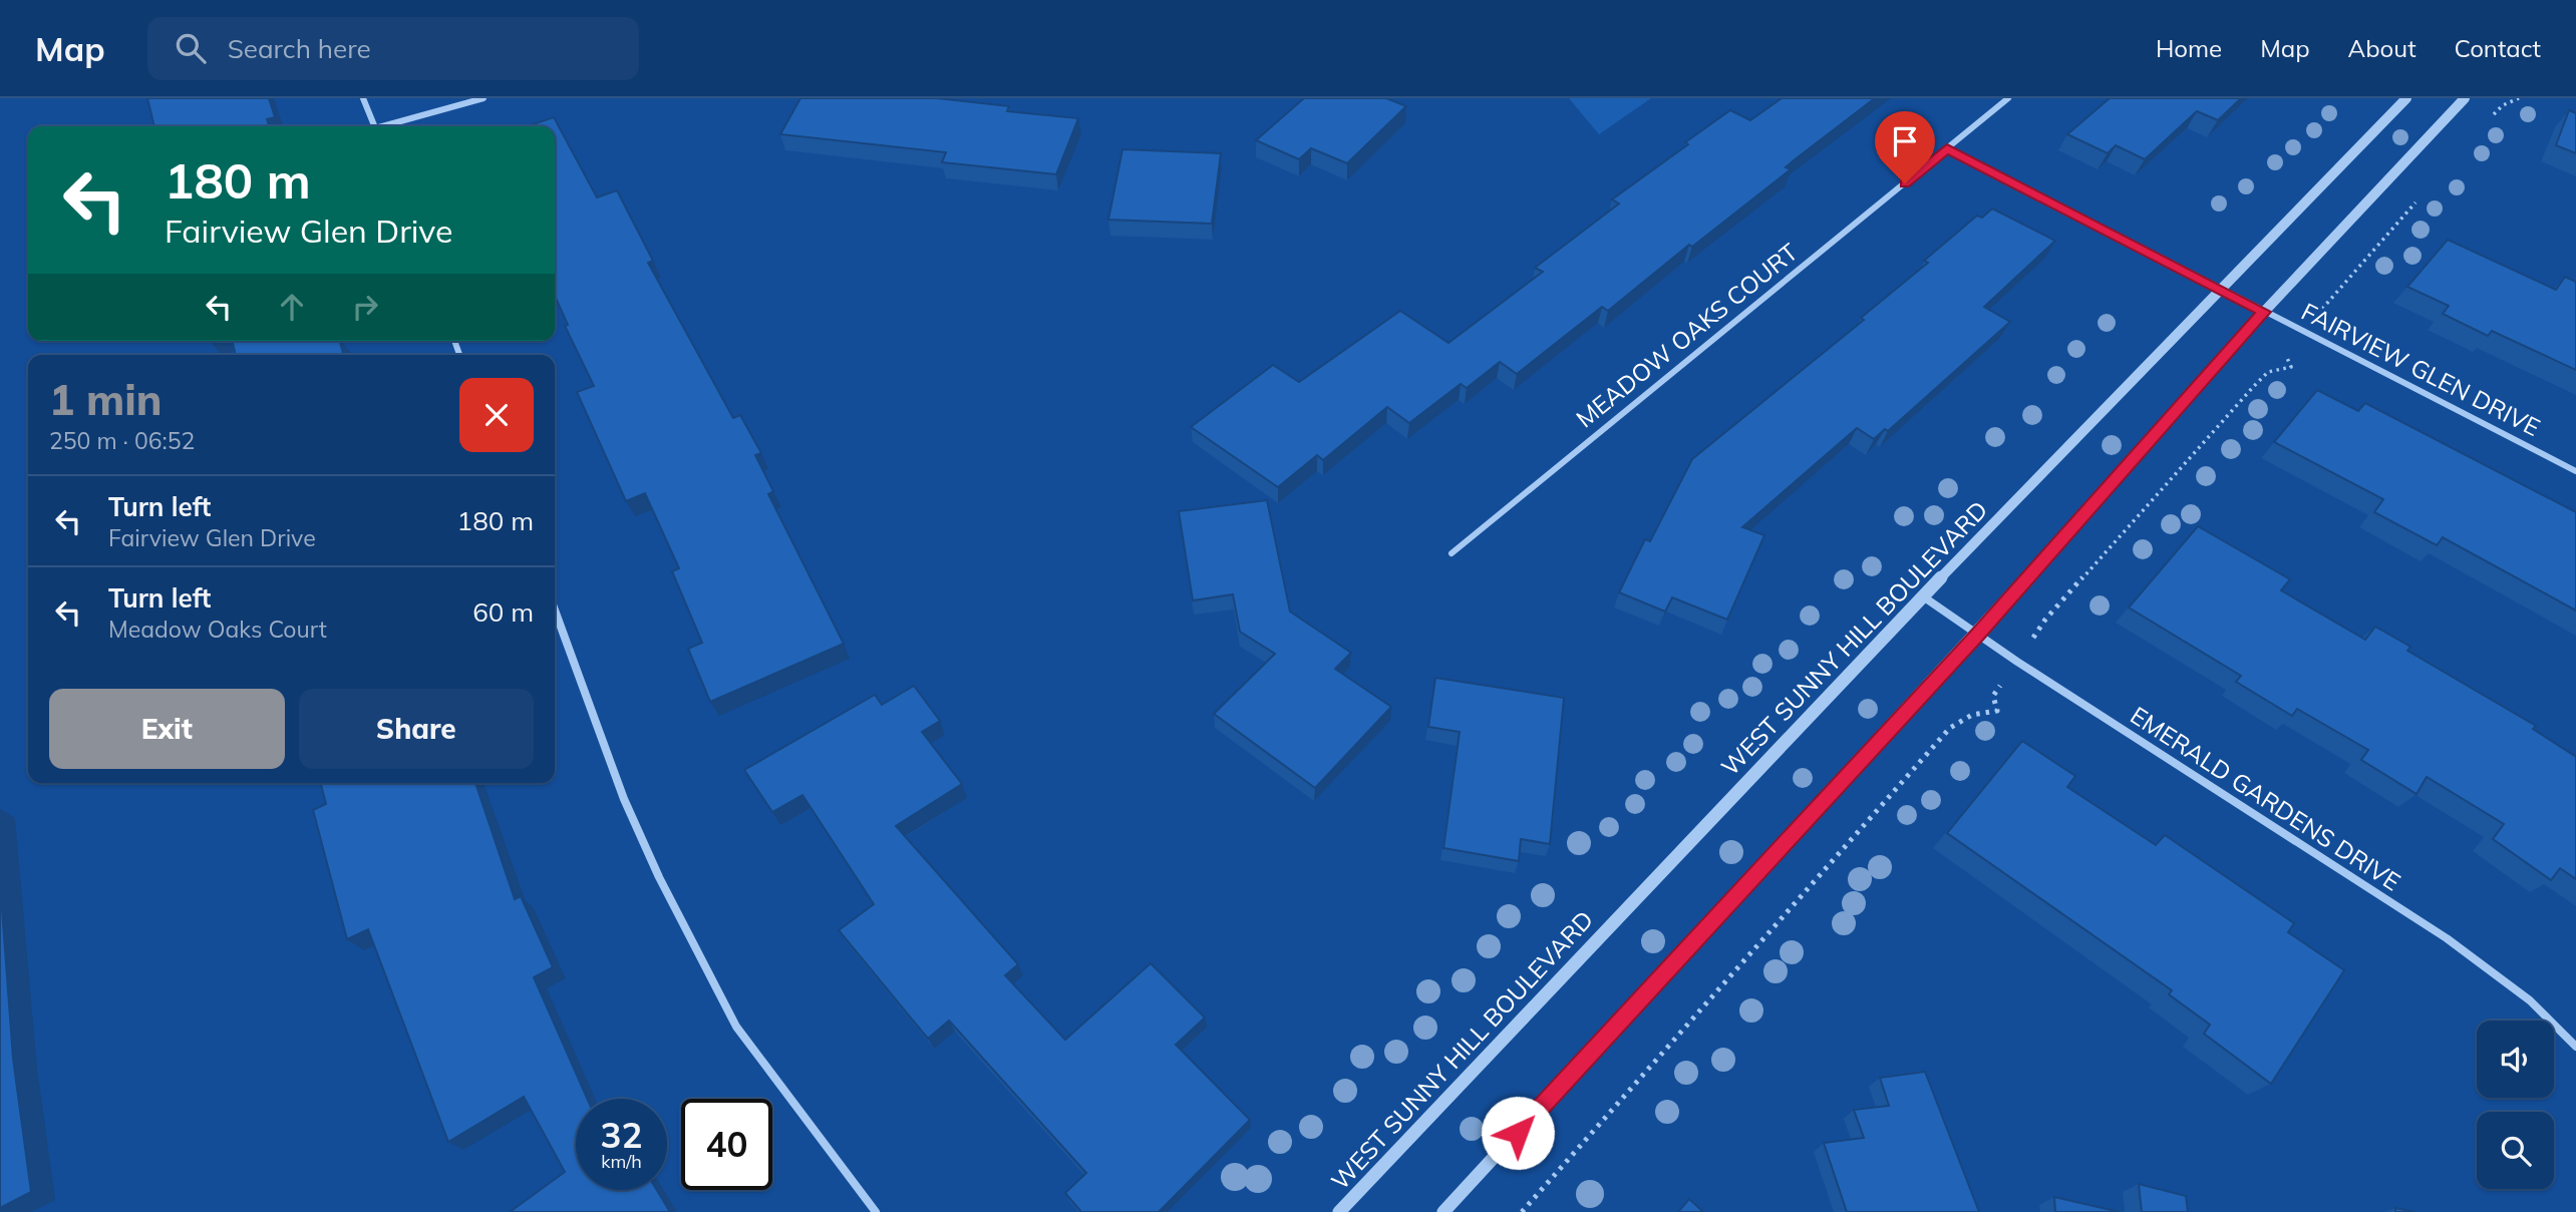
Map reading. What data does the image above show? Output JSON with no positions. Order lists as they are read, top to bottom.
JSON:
{
  "streets": {
    "street": [
      "MEADOW OAKS COURT",
      "FAIRVIEW GLEN DRIVE",
      "WEST SUNNY HILL BOULEVARD",
      "EMERALD GARDENS DRIVE"
    ]
  },
  "crossings": [
    ["MEADOW OAKS COURT", "FAIRVIEW GLEN DRIVE"],
    ["FAIRVIEW GLEN DRIVE", "WEST SUNNY HILL BOULEVARD"],
    ["WEST SUNNY HILL BOULEVARD", "EMERALD GARDENS DRIVE"]
  ],
  "page": {
    "header": "Map",
    "search": "Search here",
    "nav": [
      "Home",
      "Map",
      "About",
      "Contact"
    ],
    "turn": ["180 m", "Fairview Glen Drive"],
    "heading": ["1 min", "250 m · 06:52"],
    "list": [
      {
        "name": "Turn left",
        "note": "Fairview Glen Drive",
        "value": "180 m"
      },
      {
        "name": "Turn left",
        "note": "Meadow Oaks Court",
        "value": "60 m"
      }
    ],
    "buttons": ["Exit", "Share"],
    "speed": "32 km/h",
    "limit": "40"
  }
}
